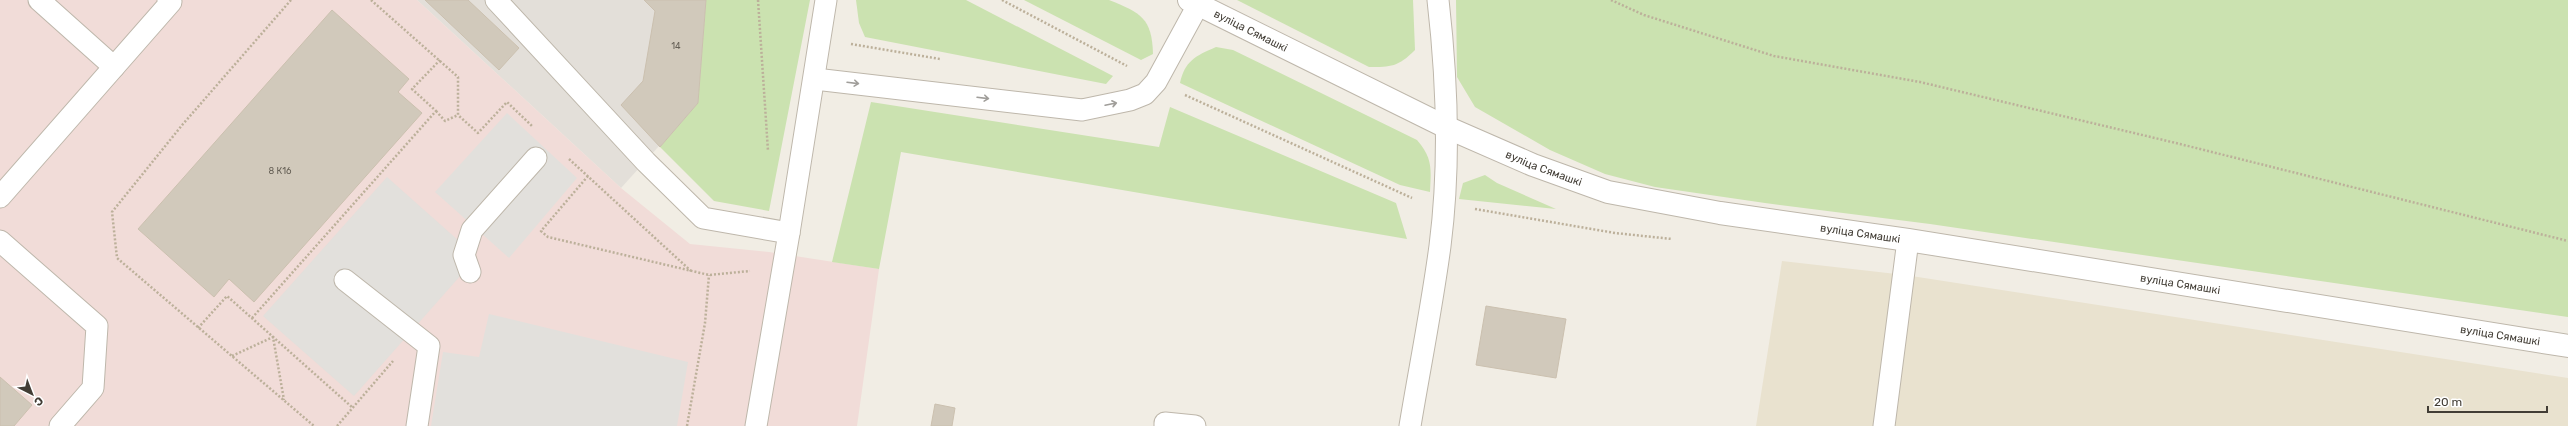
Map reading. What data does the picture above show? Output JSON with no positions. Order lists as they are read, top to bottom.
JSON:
{
  "streets": {
    "street": ["вуліца Сямашкі"]
  },
  "house_numbers": ["14", "8 К16"],
  "scale_bar": "20 m",
  "north": "bottom right"
}
